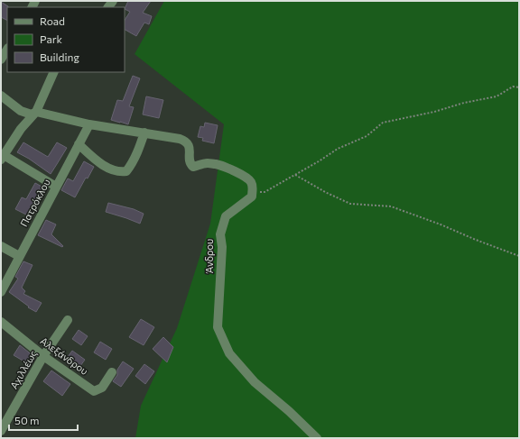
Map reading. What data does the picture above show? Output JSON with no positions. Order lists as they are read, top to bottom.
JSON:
{
  "streets": {
    "street": [
      "Πατρόκλου",
      "Άνδρου",
      "Αλεξάνδρου",
      "Αχιλλέως"
    ]
  },
  "crossings": [
    ["Αλεξάνδρου", "Αχιλλέως"]
  ],
  "legend": ["Road", "Park", "Building"],
  "scale_bar": "50 m"
}
